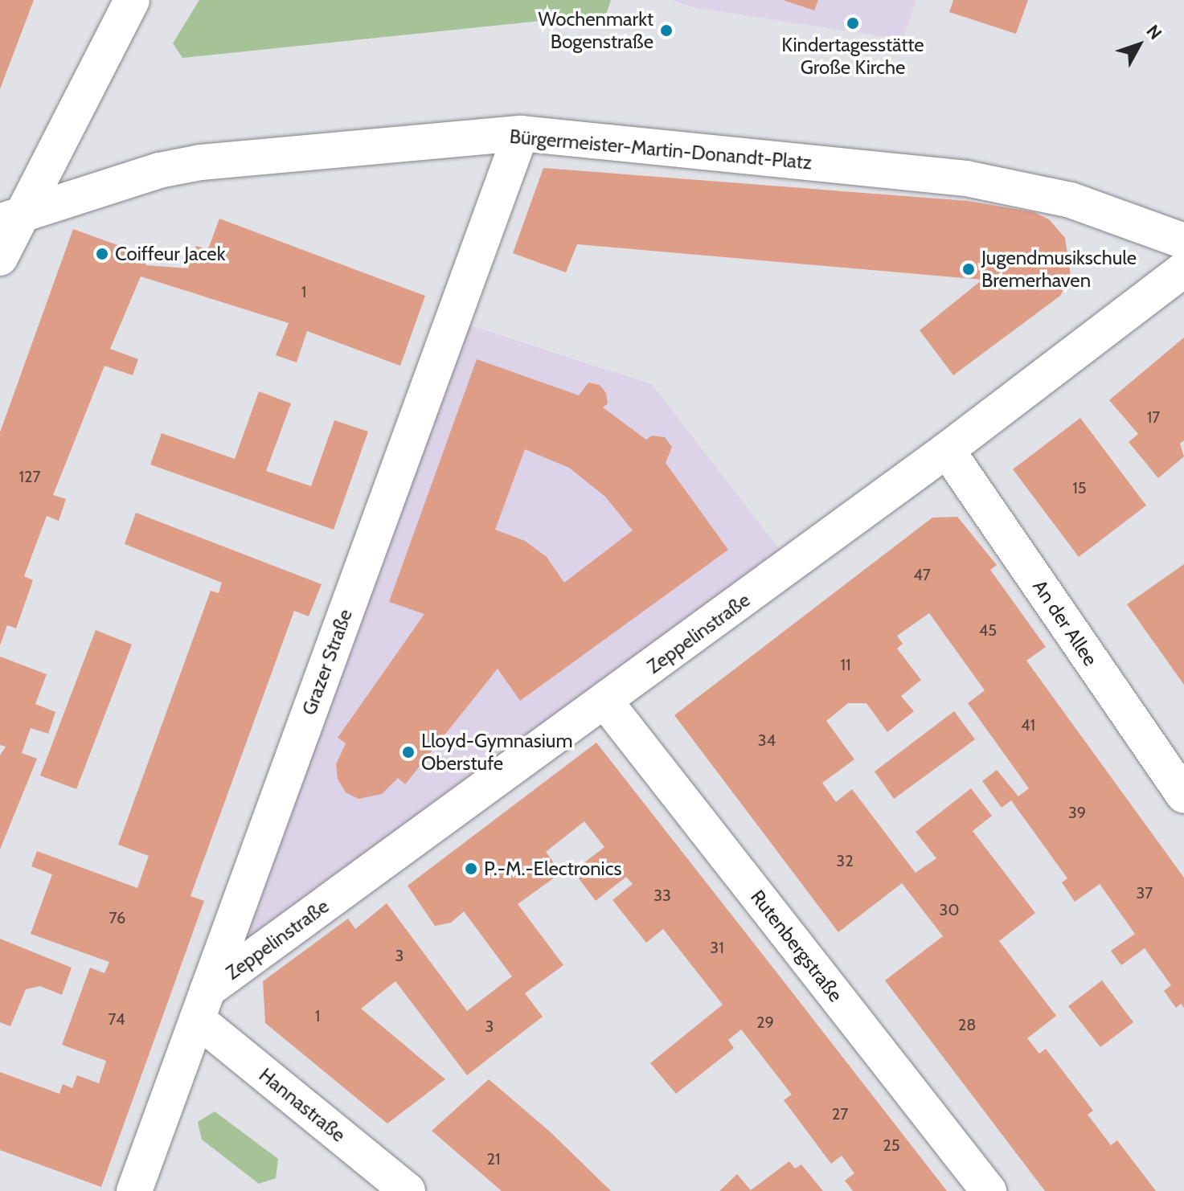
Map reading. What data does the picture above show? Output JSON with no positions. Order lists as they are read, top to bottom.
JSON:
{
  "streets": {
    "street": [
      "Bürgermeister-Martin-Donandt-Platz",
      "An der Allee",
      "Zeppelinstraße",
      "Grazer Straße",
      "Rutenbergstraße",
      "Hannastraße"
    ]
  },
  "crossings": [
    ["Bürgermeister-Martin-Donandt-Platz", "Grazer Straße"],
    ["An der Allee", "Zeppelinstraße"],
    ["Zeppelinstraße", "Grazer Straße"],
    ["Zeppelinstraße", "Rutenbergstraße"],
    ["Zeppelinstraße", "Hannastraße"],
    ["Grazer Straße", "Hannastraße"]
  ],
  "places": [
    "Kindertagesstätte Große Kirche",
    "Wochenmarkt Bogenstraße",
    "Coiffeur Jacek",
    "Jugendmusikschule Bremerhaven",
    "Lloyd-Gymnasium Oberstufe",
    "P.-M.-Electronics"
  ],
  "house_numbers": [
    "1",
    "17",
    "127",
    "15",
    "47",
    "45",
    "11",
    "41",
    "34",
    "39",
    "32",
    "37",
    "33",
    "30",
    "76",
    "31",
    "3",
    "1",
    "74",
    "29",
    "28",
    "3",
    "27",
    "25",
    "21"
  ],
  "north": "top right"
}
